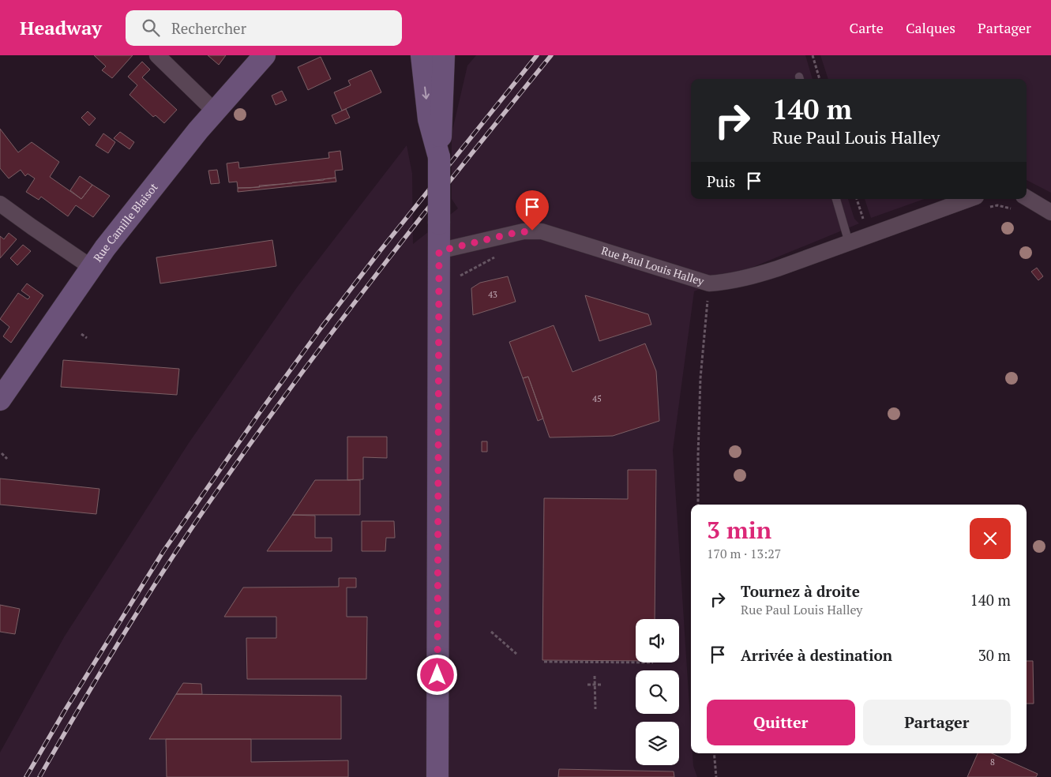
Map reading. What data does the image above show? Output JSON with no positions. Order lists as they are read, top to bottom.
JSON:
{
  "streets": {
    "main road": ["Rue Camille Blaisot"],
    "street": ["Rue Paul Louis Halley"]
  },
  "house_numbers": ["43", "45", "8"],
  "page": {
    "header": "Headway",
    "search": "Rechercher",
    "nav": ["Carte", "Calques", "Partager"],
    "turn": ["140 m", "Rue Paul Louis Halley"],
    "then": "Puis",
    "heading": ["3 min", "170 m · 13:27"],
    "list": [
      {
        "name": "Tournez à droite",
        "note": "Rue Paul Louis Halley",
        "value": "140 m"
      },
      {
        "name": "Arrivée à destination",
        "value": "30 m"
      }
    ],
    "buttons": ["Quitter", "Partager"]
  }
}
